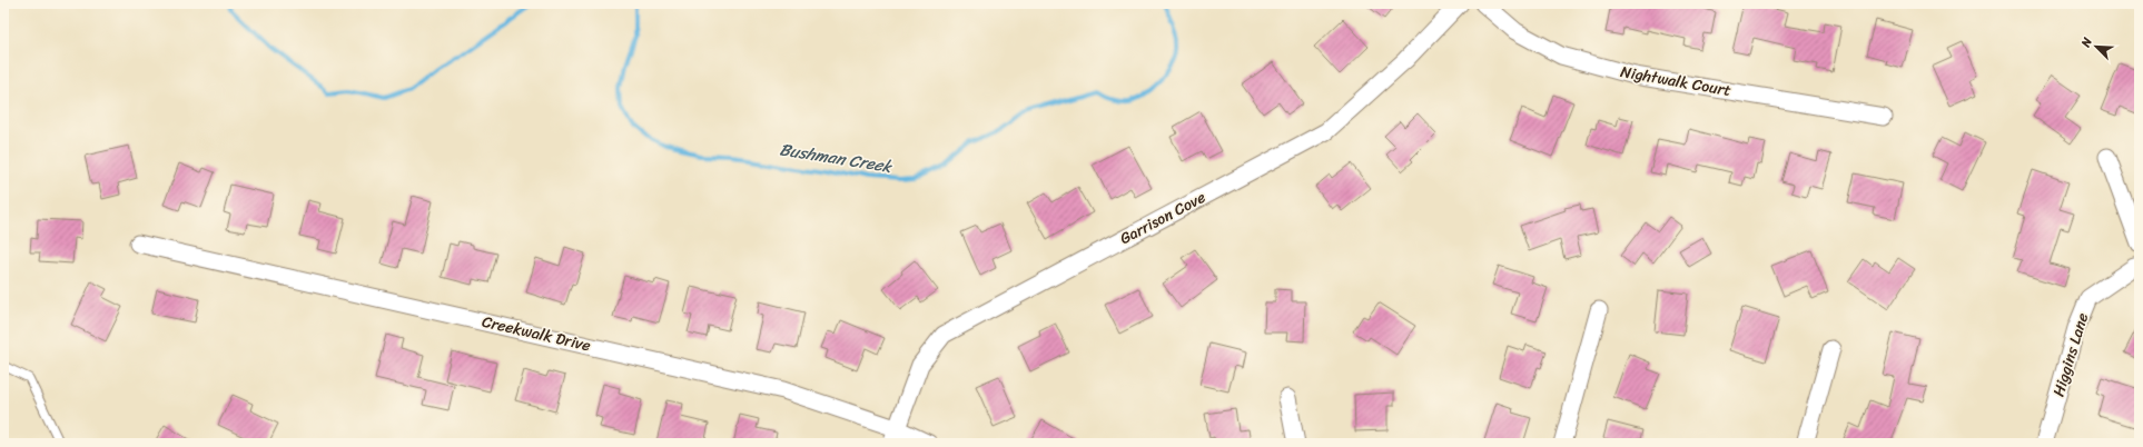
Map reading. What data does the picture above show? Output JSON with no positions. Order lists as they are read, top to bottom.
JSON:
{
  "streets": {
    "street": [
      "Nightwalk Court",
      "Garrison Cove",
      "Creekwalk Drive",
      "Higgins Lane"
    ]
  },
  "crossings": [
    ["Garrison Cove", "Creekwalk Drive"]
  ],
  "water": ["Bushman Creek"],
  "north": "top left"
}
